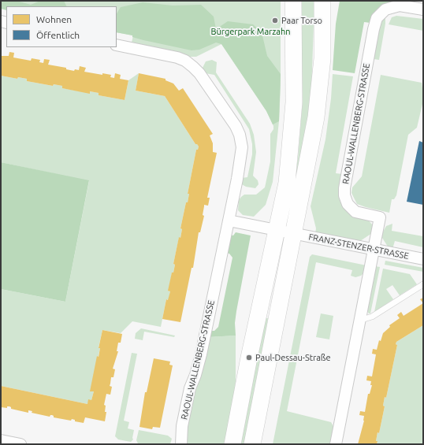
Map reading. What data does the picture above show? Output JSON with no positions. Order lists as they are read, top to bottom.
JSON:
{
  "streets": {
    "street": ["RAOUL-WALLENBERG-STRASSE", "FRANZ-STENZER-STRASSE"]
  },
  "crossings": [
    ["RAOUL-WALLENBERG-STRASSE", "FRANZ-STENZER-STRASSE"]
  ],
  "parks": ["Bürgerpark Marzahn"],
  "places": ["Paar Torso", "Paul-Dessau-Straße"],
  "legend": ["Wohnen", "Öffentlich"]
}
